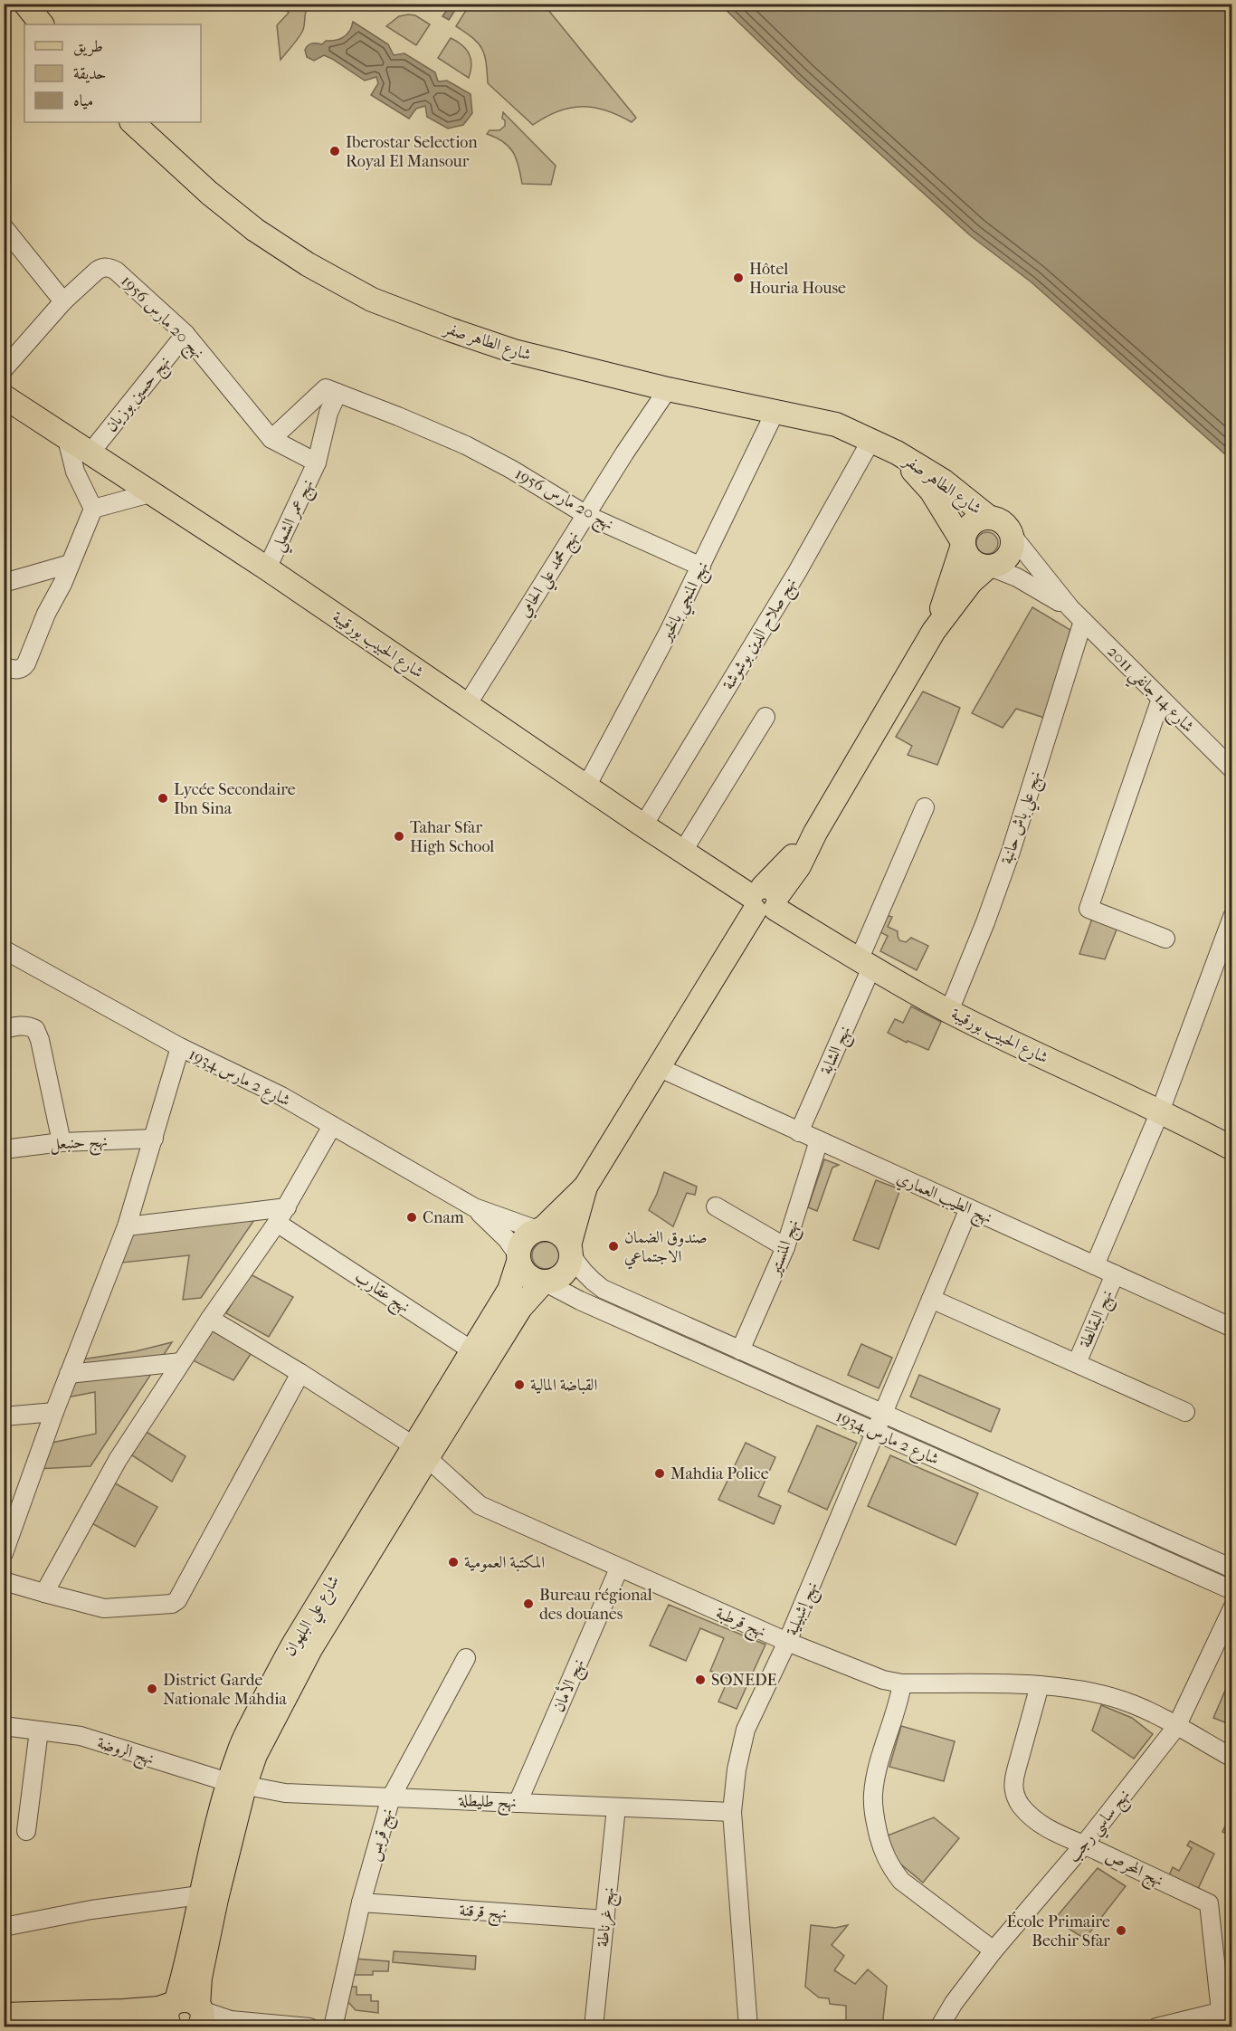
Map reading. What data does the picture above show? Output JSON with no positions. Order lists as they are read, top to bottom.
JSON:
{
  "streets": {
    "main road": ["شارع الطاهر صفر", "شارع الحبيب بورقيبة", "شارع علي البلهوان"],
    "street": [
      "نهج 20 مارس 1956",
      "نهج حسين بوزيان",
      "نهج عمر الشملي",
      "نهج محمد علي الحامي",
      "نهج المنجي بالخير",
      "نهج صلاح الدين بوشوشة",
      "شارع 14 جانفي 2011",
      "نهج علي باش حانبة",
      "نهج الشابة",
      "شارع 2 مارس 1934",
      "نهج حنبعل",
      "نهج الطيب العماري",
      "نهج المنستير",
      "نهج عقارب",
      "نهج البقالطة",
      "نهج إشبيلية",
      "نهج قرطبة",
      "نهج الأمان",
      "نهج الروضة",
      "نهج طليطلة",
      "نهج ساسي رجب",
      "نهج قربس",
      "نهج المحرص",
      "نهج قرقنة",
      "نهج غرناطة"
    ]
  },
  "crossings": [
    ["نهج 20 مارس 1956", "نهج حسين بوزيان"],
    ["نهج 20 مارس 1956", "نهج عمر الشملي"],
    ["نهج 20 مارس 1956", "نهج محمد علي الحامي"],
    ["نهج 20 مارس 1956", "نهج المنجي بالخير"],
    ["شارع الطاهر صفر", "نهج محمد علي الحامي"],
    ["شارع الطاهر صفر", "نهج المنجي بالخير"],
    ["شارع الطاهر صفر", "نهج صلاح الدين بوشوشة"],
    ["شارع الطاهر صفر", "شارع 14 جانفي 2011"],
    ["نهج حسين بوزيان", "شارع الحبيب بورقيبة"],
    ["نهج عمر الشملي", "شارع الحبيب بورقيبة"],
    ["نهج محمد علي الحامي", "شارع الحبيب بورقيبة"],
    ["نهج المنجي بالخير", "شارع الحبيب بورقيبة"],
    ["نهج صلاح الدين بوشوشة", "شارع الحبيب بورقيبة"],
    ["شارع الحبيب بورقيبة", "نهج علي باش حانبة"],
    ["شارع الحبيب بورقيبة", "نهج الشابة"],
    ["شارع 14 جانفي 2011", "نهج علي باش حانبة"],
    ["نهج الشابة", "نهج الطيب العماري"],
    ["شارع 2 مارس 1934", "نهج المنستير"],
    ["شارع 2 مارس 1934", "نهج إشبيلية"],
    ["شارع 2 مارس 1934", "شارع علي البلهوان"],
    ["نهج الطيب العماري", "نهج المنستير"],
    ["نهج الطيب العماري", "نهج البقالطة"],
    ["نهج الطيب العماري", "نهج إشبيلية"],
    ["نهج عقارب", "شارع علي البلهوان"],
    ["نهج إشبيلية", "نهج قرطبة"],
    ["نهج إشبيلية", "نهج طليطلة"],
    ["شارع علي البلهوان", "نهج قرطبة"],
    ["شارع علي البلهوان", "نهج الروضة"],
    ["شارع علي البلهوان", "نهج طليطلة"],
    ["نهج قرطبة", "نهج الأمان"],
    ["نهج قرطبة", "نهج ساسي رجب"],
    ["نهج قرطبة", "نهج المحرص"],
    ["نهج الأمان", "نهج طليطلة"],
    ["نهج الروضة", "نهج طليطلة"],
    ["نهج طليطلة", "نهج قربس"],
    ["نهج طليطلة", "نهج غرناطة"],
    ["نهج ساسي رجب", "نهج المحرص"],
    ["نهج قربس", "نهج قرقنة"],
    ["نهج قرقنة", "نهج غرناطة"]
  ],
  "places": [
    "Iberostar Selection Royal El Mansour",
    "Hôtel Houria House",
    "Lycée Secondaire Ibn Sina",
    "Tahar Sfar High School",
    "Cnam",
    "صندوق الضمان الاجتماعي",
    "القباضة المالية",
    "Mahdia Police",
    "المكتبة العمومية",
    "Bureau régional des douanes",
    "SONEDE",
    "District Garde Nationale Mahdia",
    "École Primaire Bechir Sfar"
  ],
  "legend": ["طريق", "حديقة", "مياه"]
}
